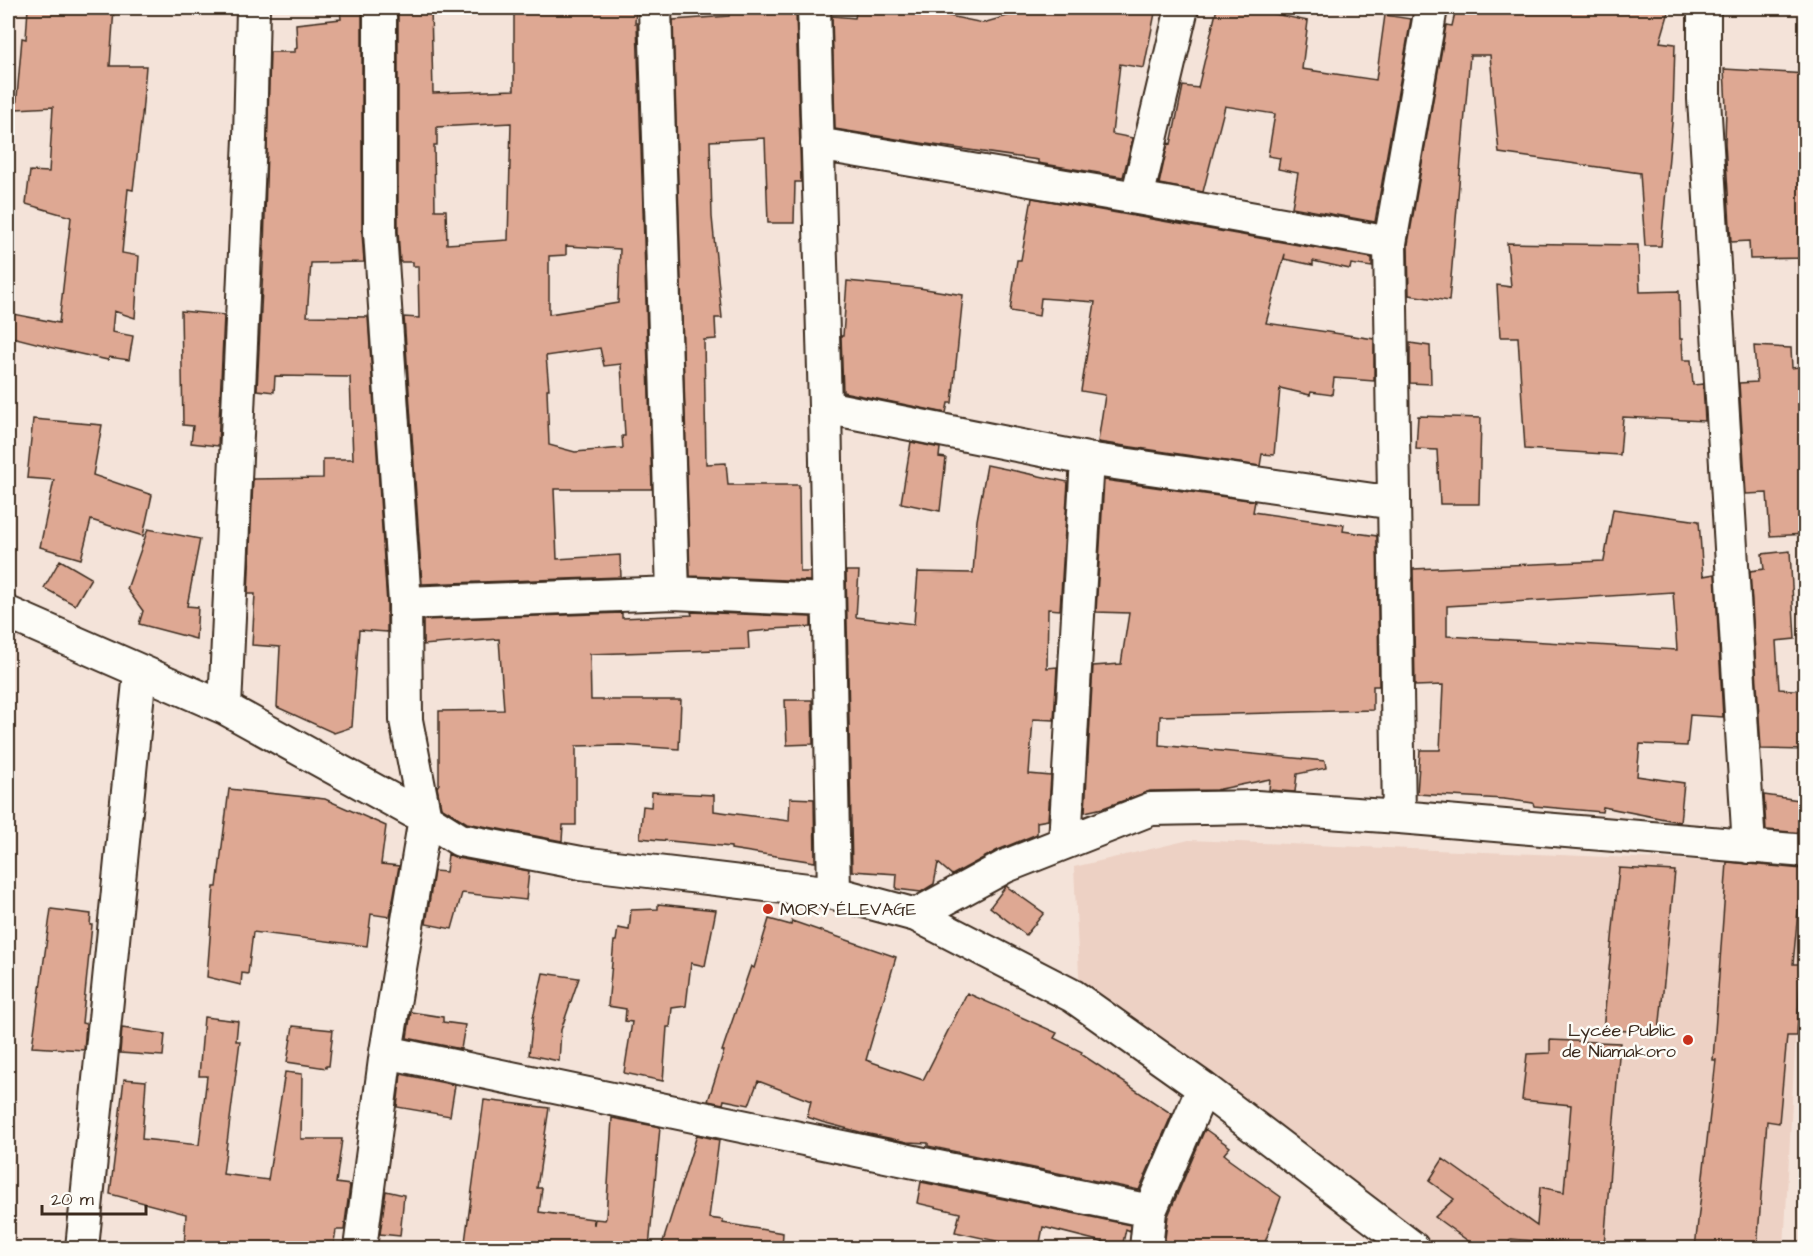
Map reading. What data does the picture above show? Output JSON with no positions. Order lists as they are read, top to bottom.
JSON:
{
  "places": ["MORY ÉLEVAGE", "Lycée Public de Niamakoro"],
  "scale_bar": "20 m"
}
